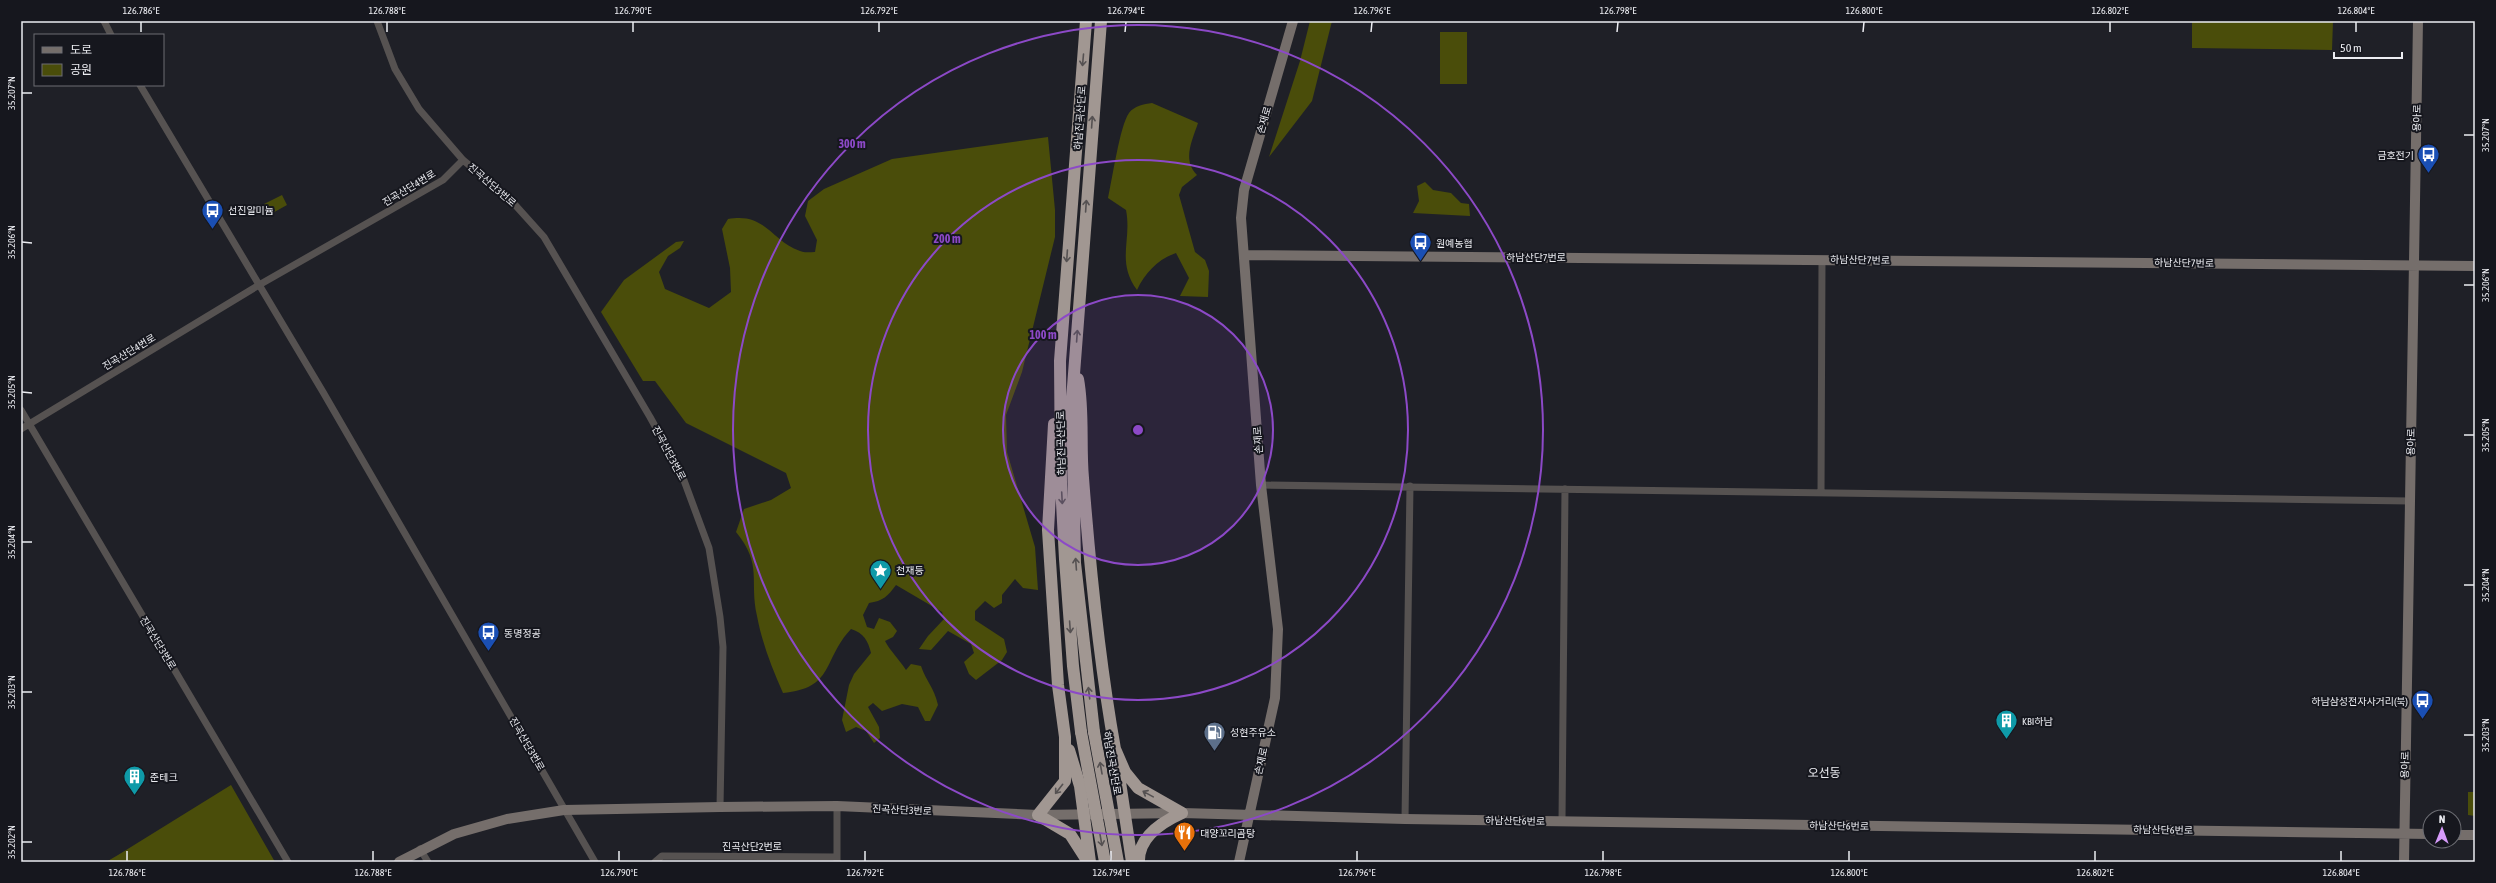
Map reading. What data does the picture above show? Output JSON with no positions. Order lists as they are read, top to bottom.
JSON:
{
  "streets": {
    "highway": ["하남진곡산단로"],
    "street": [
      "용아로",
      "손재로",
      "진곡산단3번로",
      "진곡산단4번로",
      "하남산단7번로",
      "하남산단6번로",
      "진곡산단2번로"
    ]
  },
  "crossings": [
    ["용아로", "하남산단7번로"],
    ["용아로", "하남산단6번로"],
    ["손재로", "하남산단7번로"],
    ["손재로", "하남산단6번로"],
    ["진곡산단3번로", "진곡산단4번로"],
    ["진곡산단3번로", "하남산단6번로"],
    ["진곡산단3번로", "진곡산단2번로"]
  ],
  "districts": ["오선동"],
  "places": {
    "bus stop": [
      "금호전기",
      "선진알미늄",
      "원예농협",
      "동명정공",
      "하남삼성전자사거리(북)"
    ],
    "place": ["천재등"],
    "building": ["KBI하남", "준테크"],
    "fuel station": ["성현주유소"],
    "restaurant": ["대양꼬리곰탕"]
  },
  "legend": ["도로", "공원"],
  "scale_bar": "50 m",
  "north": "top",
  "coordinates": [
    "126.786°E",
    "126.788°E",
    "126.790°E",
    "126.792°E",
    "126.794°E",
    "126.796°E",
    "126.798°E",
    "126.800°E",
    "126.802°E",
    "126.804°E",
    "35.207°N",
    "35.206°N",
    "35.205°N",
    "35.204°N",
    "35.203°N",
    "35.202°N"
  ],
  "rings": ["300 m", "200 m", "100 m"]
}
